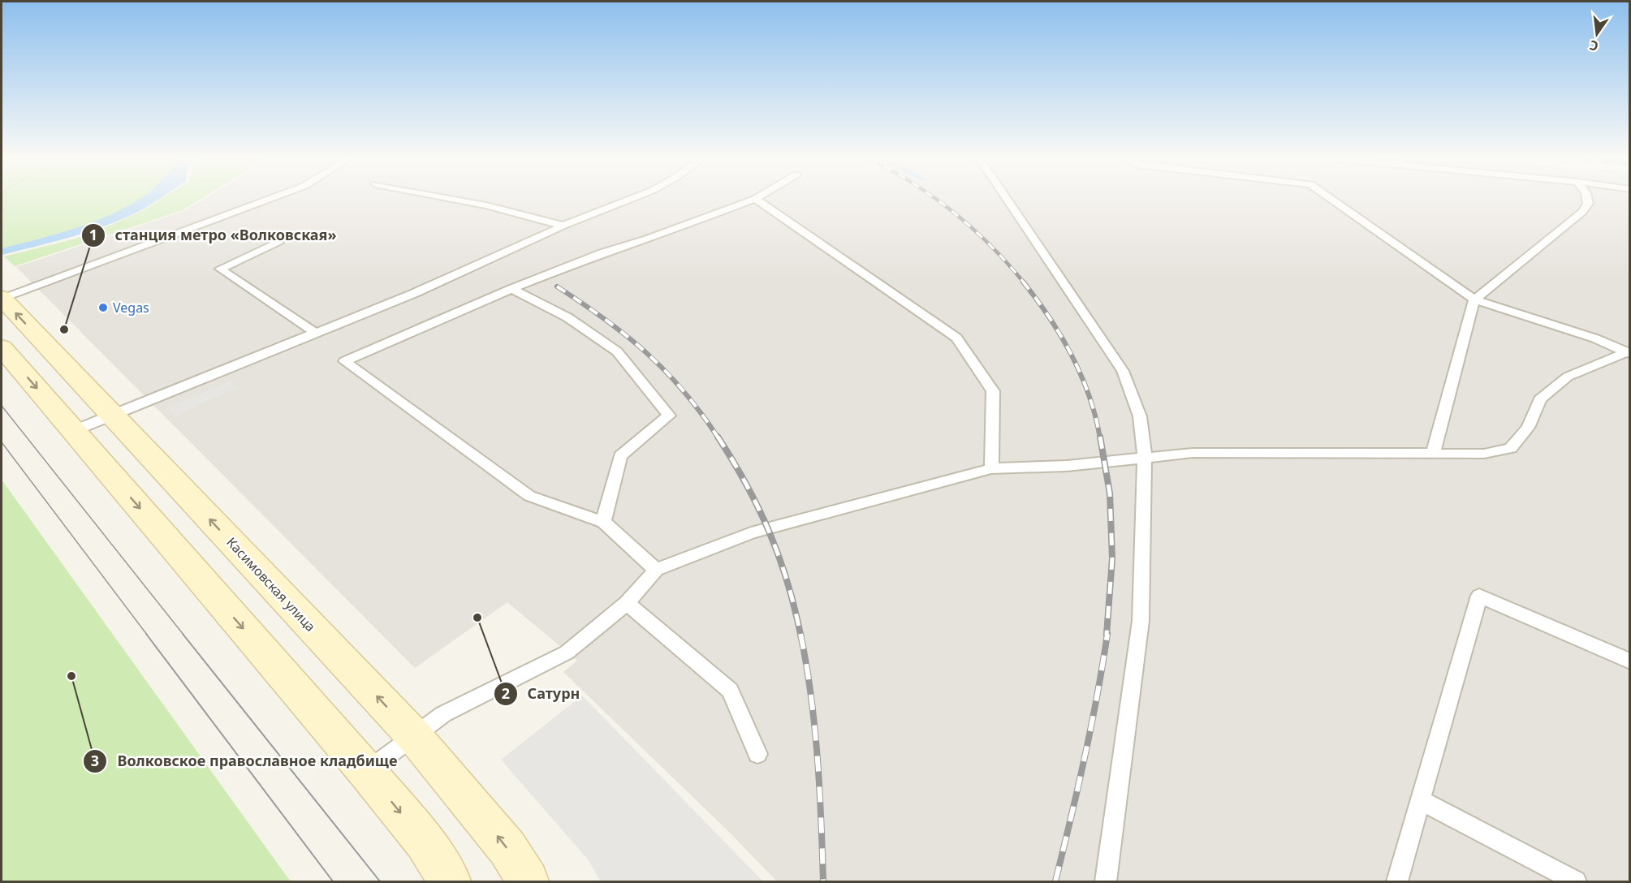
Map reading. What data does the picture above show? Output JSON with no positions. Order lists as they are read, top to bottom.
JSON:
{
  "streets": {
    "main road": ["Касимовская улица"]
  },
  "places": [
    "Vegas",
    "станция метро «Волковская»",
    "Сатурн",
    "Волковское православное кладбище"
  ],
  "north": "bottom"
}
